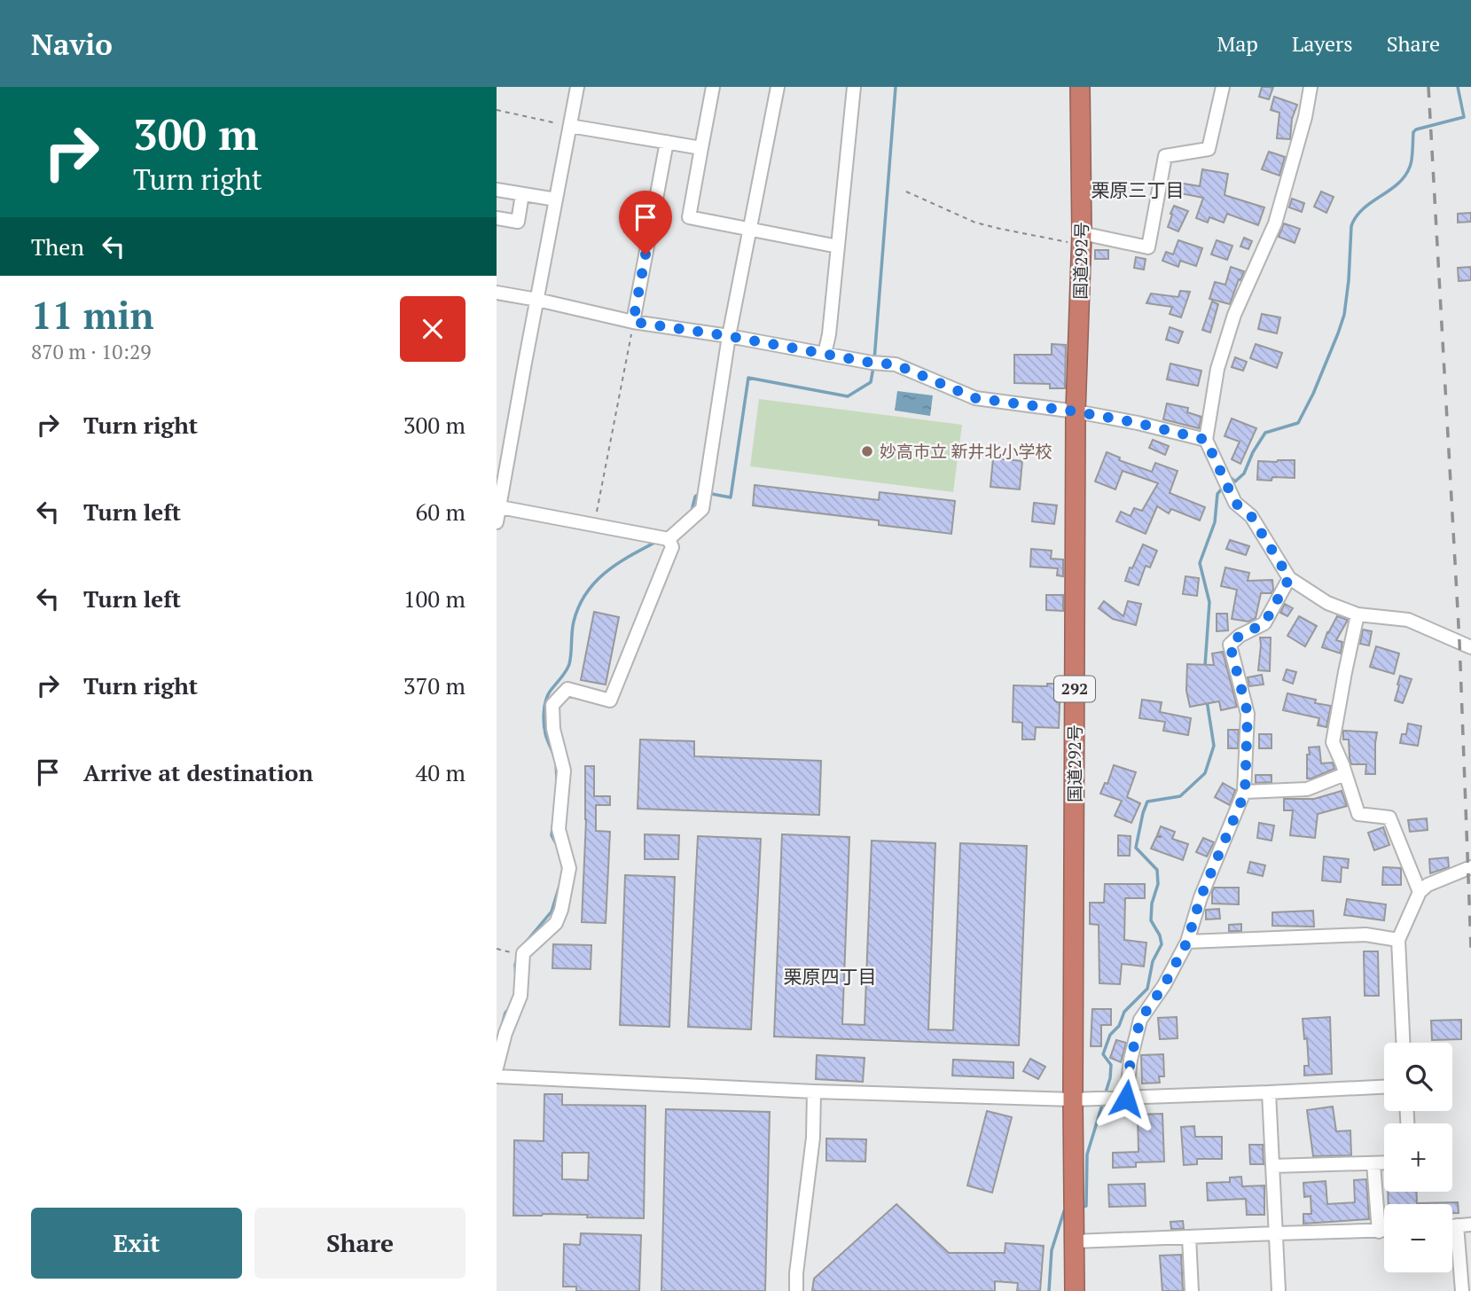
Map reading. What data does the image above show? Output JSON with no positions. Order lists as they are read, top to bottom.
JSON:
{
  "streets": {
    "highway": ["国道292号", "292"]
  },
  "districts": ["栗原三丁目", "栗原四丁目"],
  "places": ["妙高市立 新井北小学校"],
  "page": {
    "header": "Navio",
    "nav": ["Map", "Layers", "Share"],
    "turn": ["300 m", "Turn right"],
    "then": "Then",
    "heading": ["11 min", "870 m · 10:29"],
    "list": [
      {
        "name": "Turn right",
        "value": "300 m"
      },
      {
        "name": "Turn left",
        "value": "60 m"
      },
      {
        "name": "Turn left",
        "value": "100 m"
      },
      {
        "name": "Turn right",
        "value": "370 m"
      },
      {
        "name": "Arrive at destination",
        "value": "40 m"
      }
    ],
    "map_buttons": ["+", "−"],
    "buttons": ["Exit", "Share"]
  }
}
